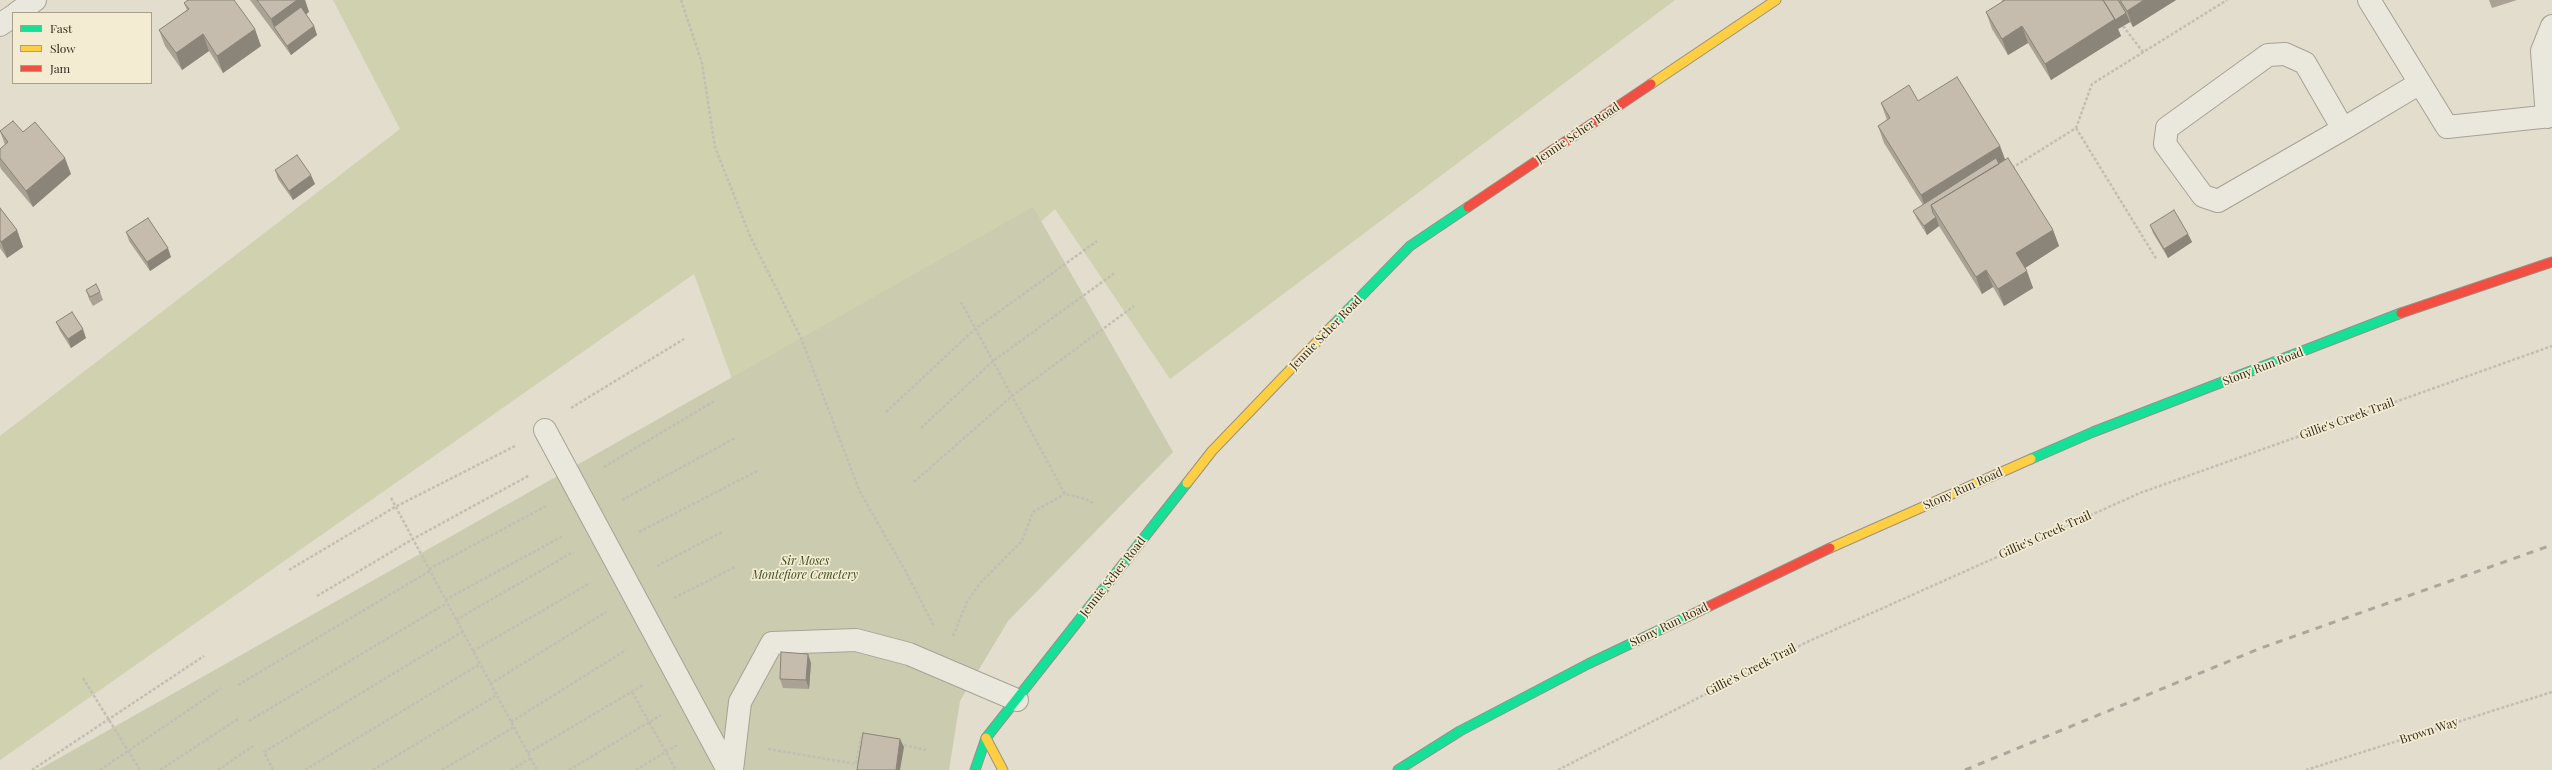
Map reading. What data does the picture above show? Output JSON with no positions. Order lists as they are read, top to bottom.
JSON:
{
  "streets": {
    "street": ["Jennie Scher Road", "Stony Run Road"],
    "path": ["Gillie's Creek Trail", "Brown Way"]
  },
  "parks": ["Sir Moses Montefiore Cemetery"],
  "legend": ["Fast", "Slow", "Jam"]
}
